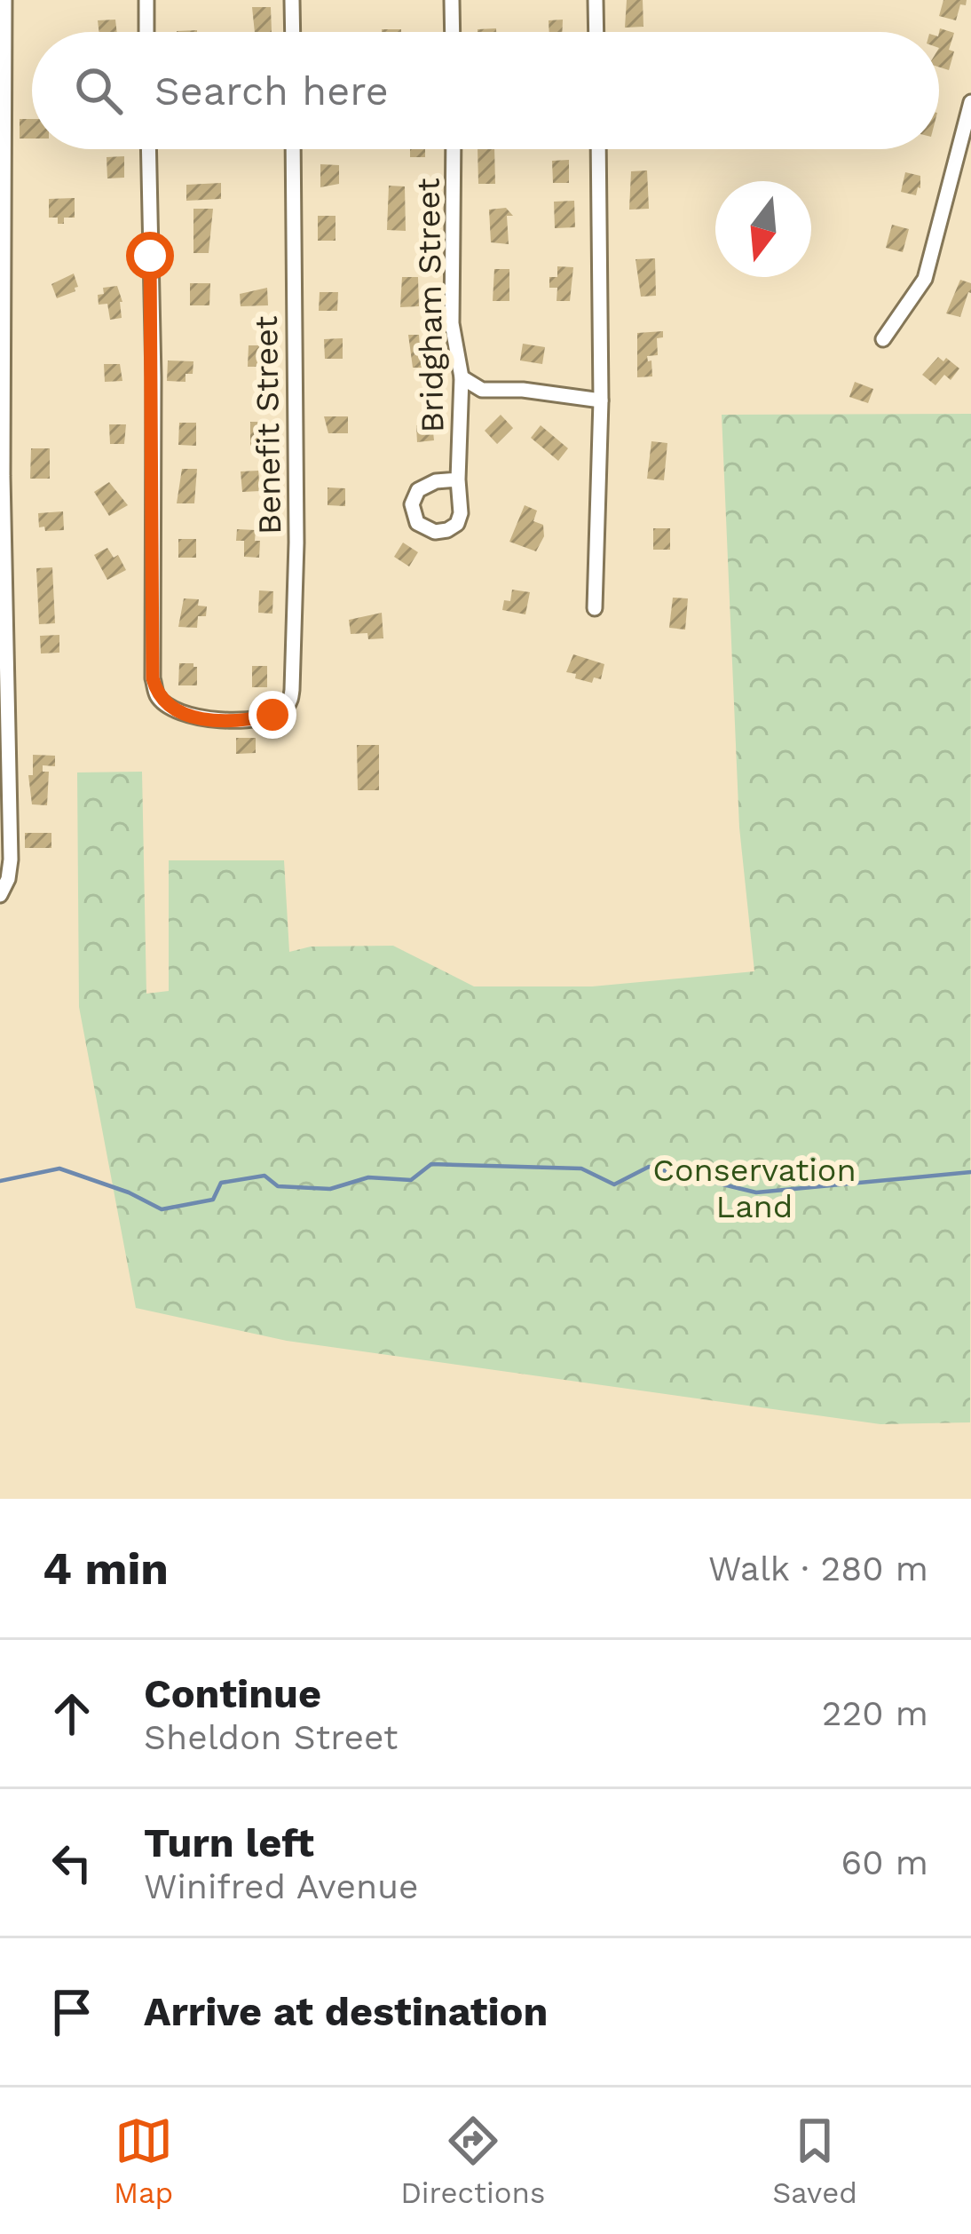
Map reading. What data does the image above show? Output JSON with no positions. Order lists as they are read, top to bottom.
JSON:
{
  "streets": {
    "street": ["Bridgham Street", "Benefit Street"]
  },
  "parks": ["Conservation Land"],
  "north": "bottom",
  "page": {
    "search": "Search here",
    "heading": ["4 min", "Walk · 280 m"],
    "list": [
      ["Continue", "Sheldon Street", "220 m"],
      ["Turn left", "Winifred Avenue", "60 m"],
      "Arrive at destination"
    ],
    "nav": ["Map", "Directions", "Saved"]
  }
}
